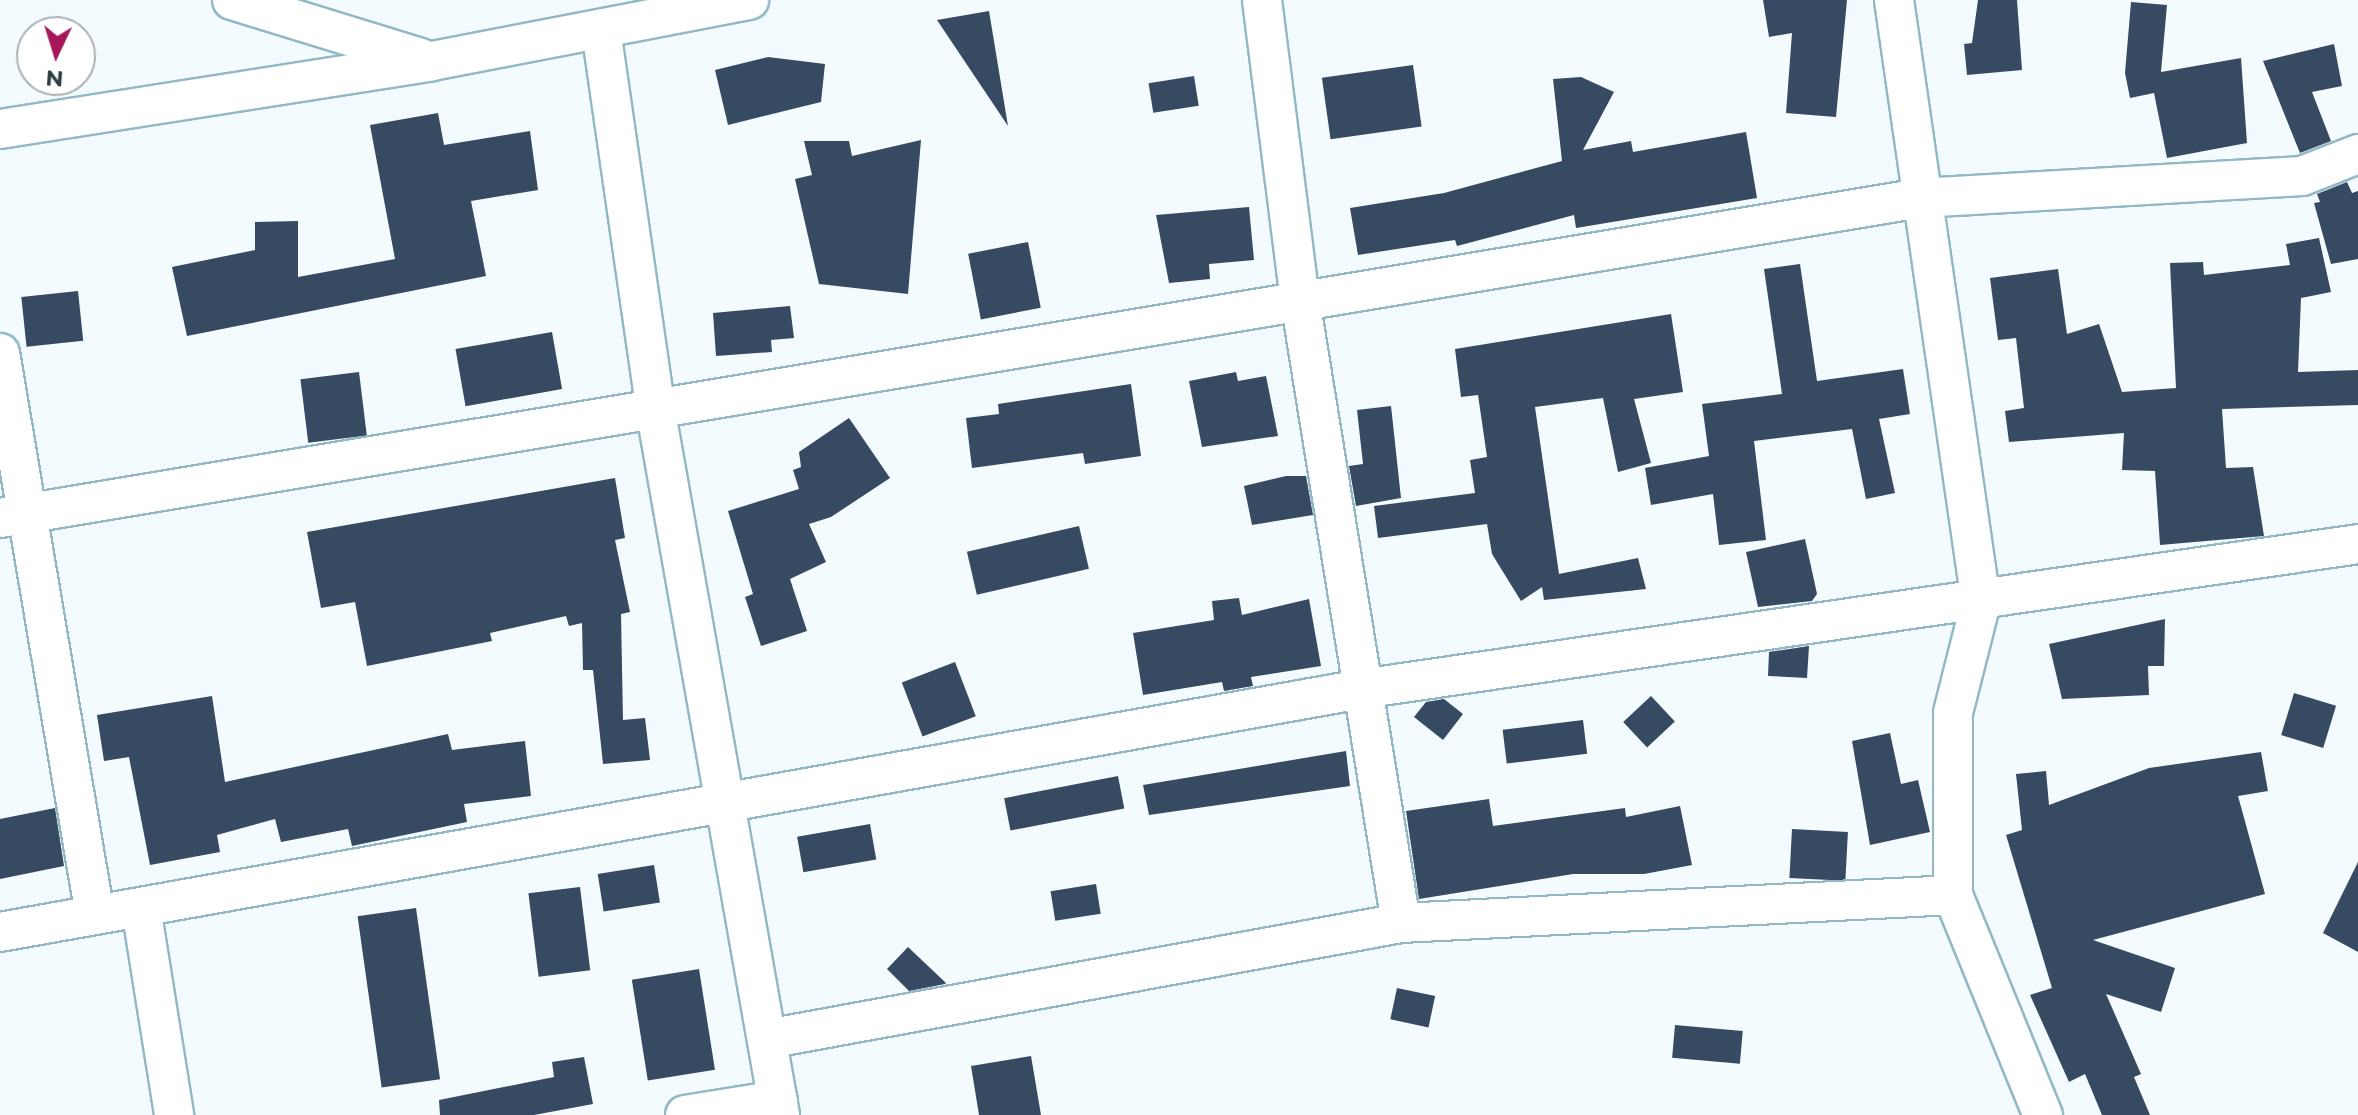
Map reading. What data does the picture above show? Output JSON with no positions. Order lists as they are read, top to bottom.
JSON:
{
  "north": "bottom"
}
